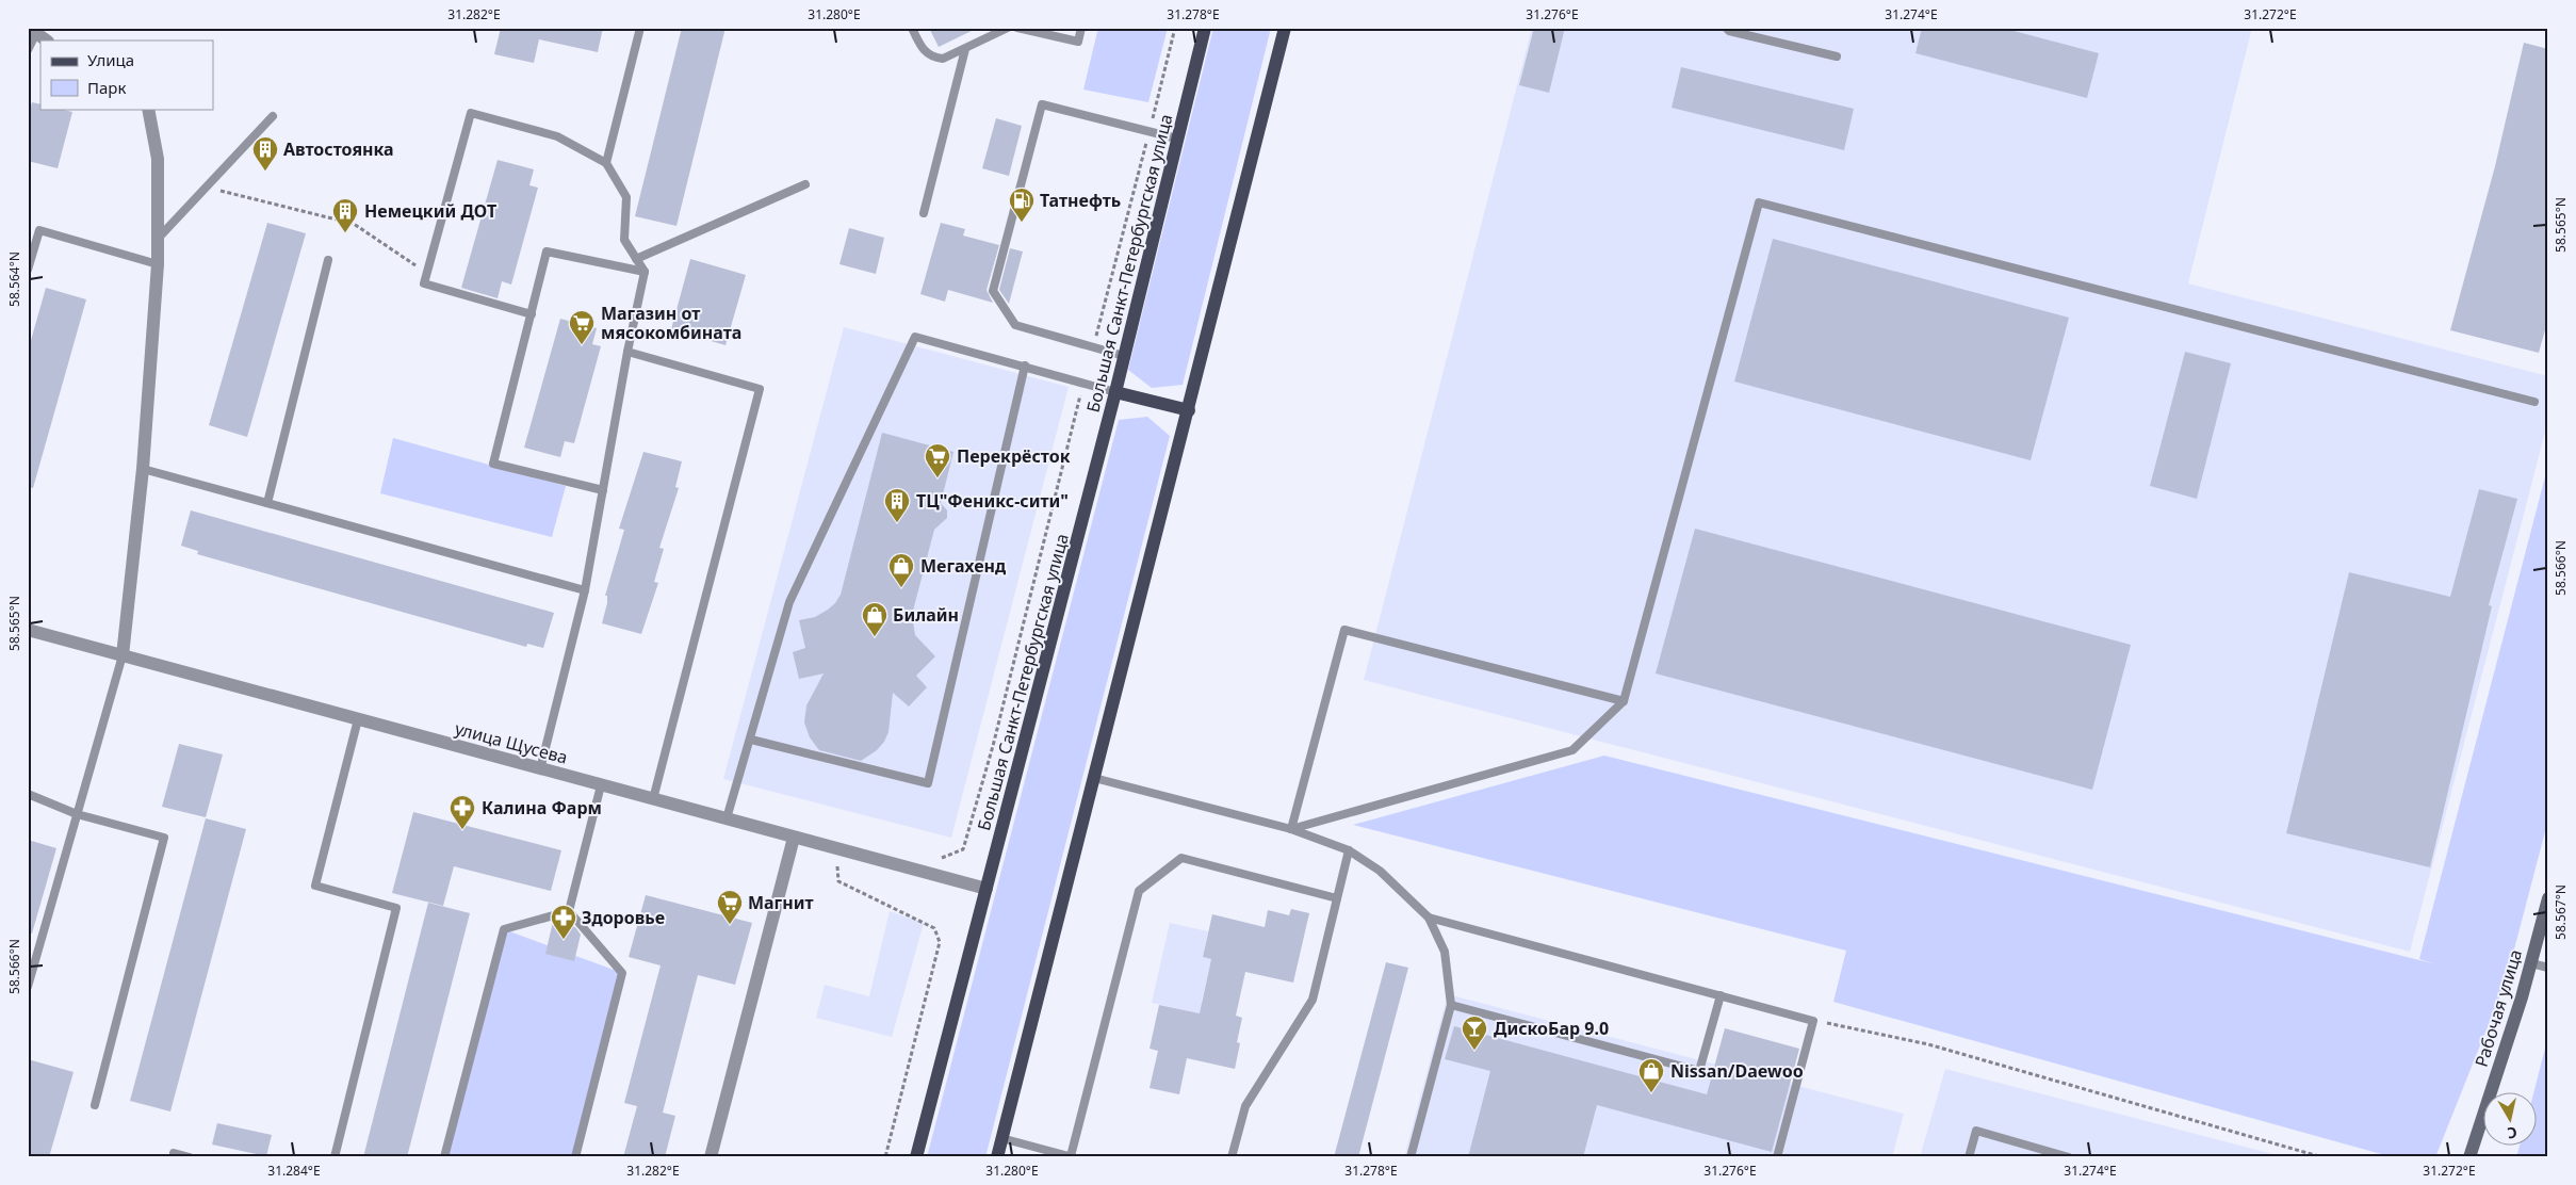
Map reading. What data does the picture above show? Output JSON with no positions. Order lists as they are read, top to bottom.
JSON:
{
  "streets": {
    "main road": ["Большая Санкт-Петербургская улица", "Рабочая улица"],
    "street": ["улица Щусева"]
  },
  "crossings": [
    ["Большая Санкт-Петербургская улица", "улица Щусева"]
  ],
  "places": {
    "building": ["Автостоянка", "Немецкий ДОТ", "ТЦ\"Феникс-сити\""],
    "fuel station": ["Татнефть"],
    "supermarket": ["Магазин от мясокомбината", "Перекрёсток", "Магнит"],
    "shop": ["Мегахенд", "Билайн", "Nissan/Daewoo"],
    "pharmacy": ["Калина Фарм", "Здоровье"],
    "bar": ["ДискоБар 9.0"]
  },
  "legend": ["Улица", "Парк"],
  "north": "bottom",
  "coordinates": [
    "31.282°E",
    "31.280°E",
    "31.278°E",
    "31.276°E",
    "31.274°E",
    "31.272°E",
    "58.565°N",
    "58.564°N",
    "58.566°N",
    "58.567°N",
    "31.284°E"
  ]
}
